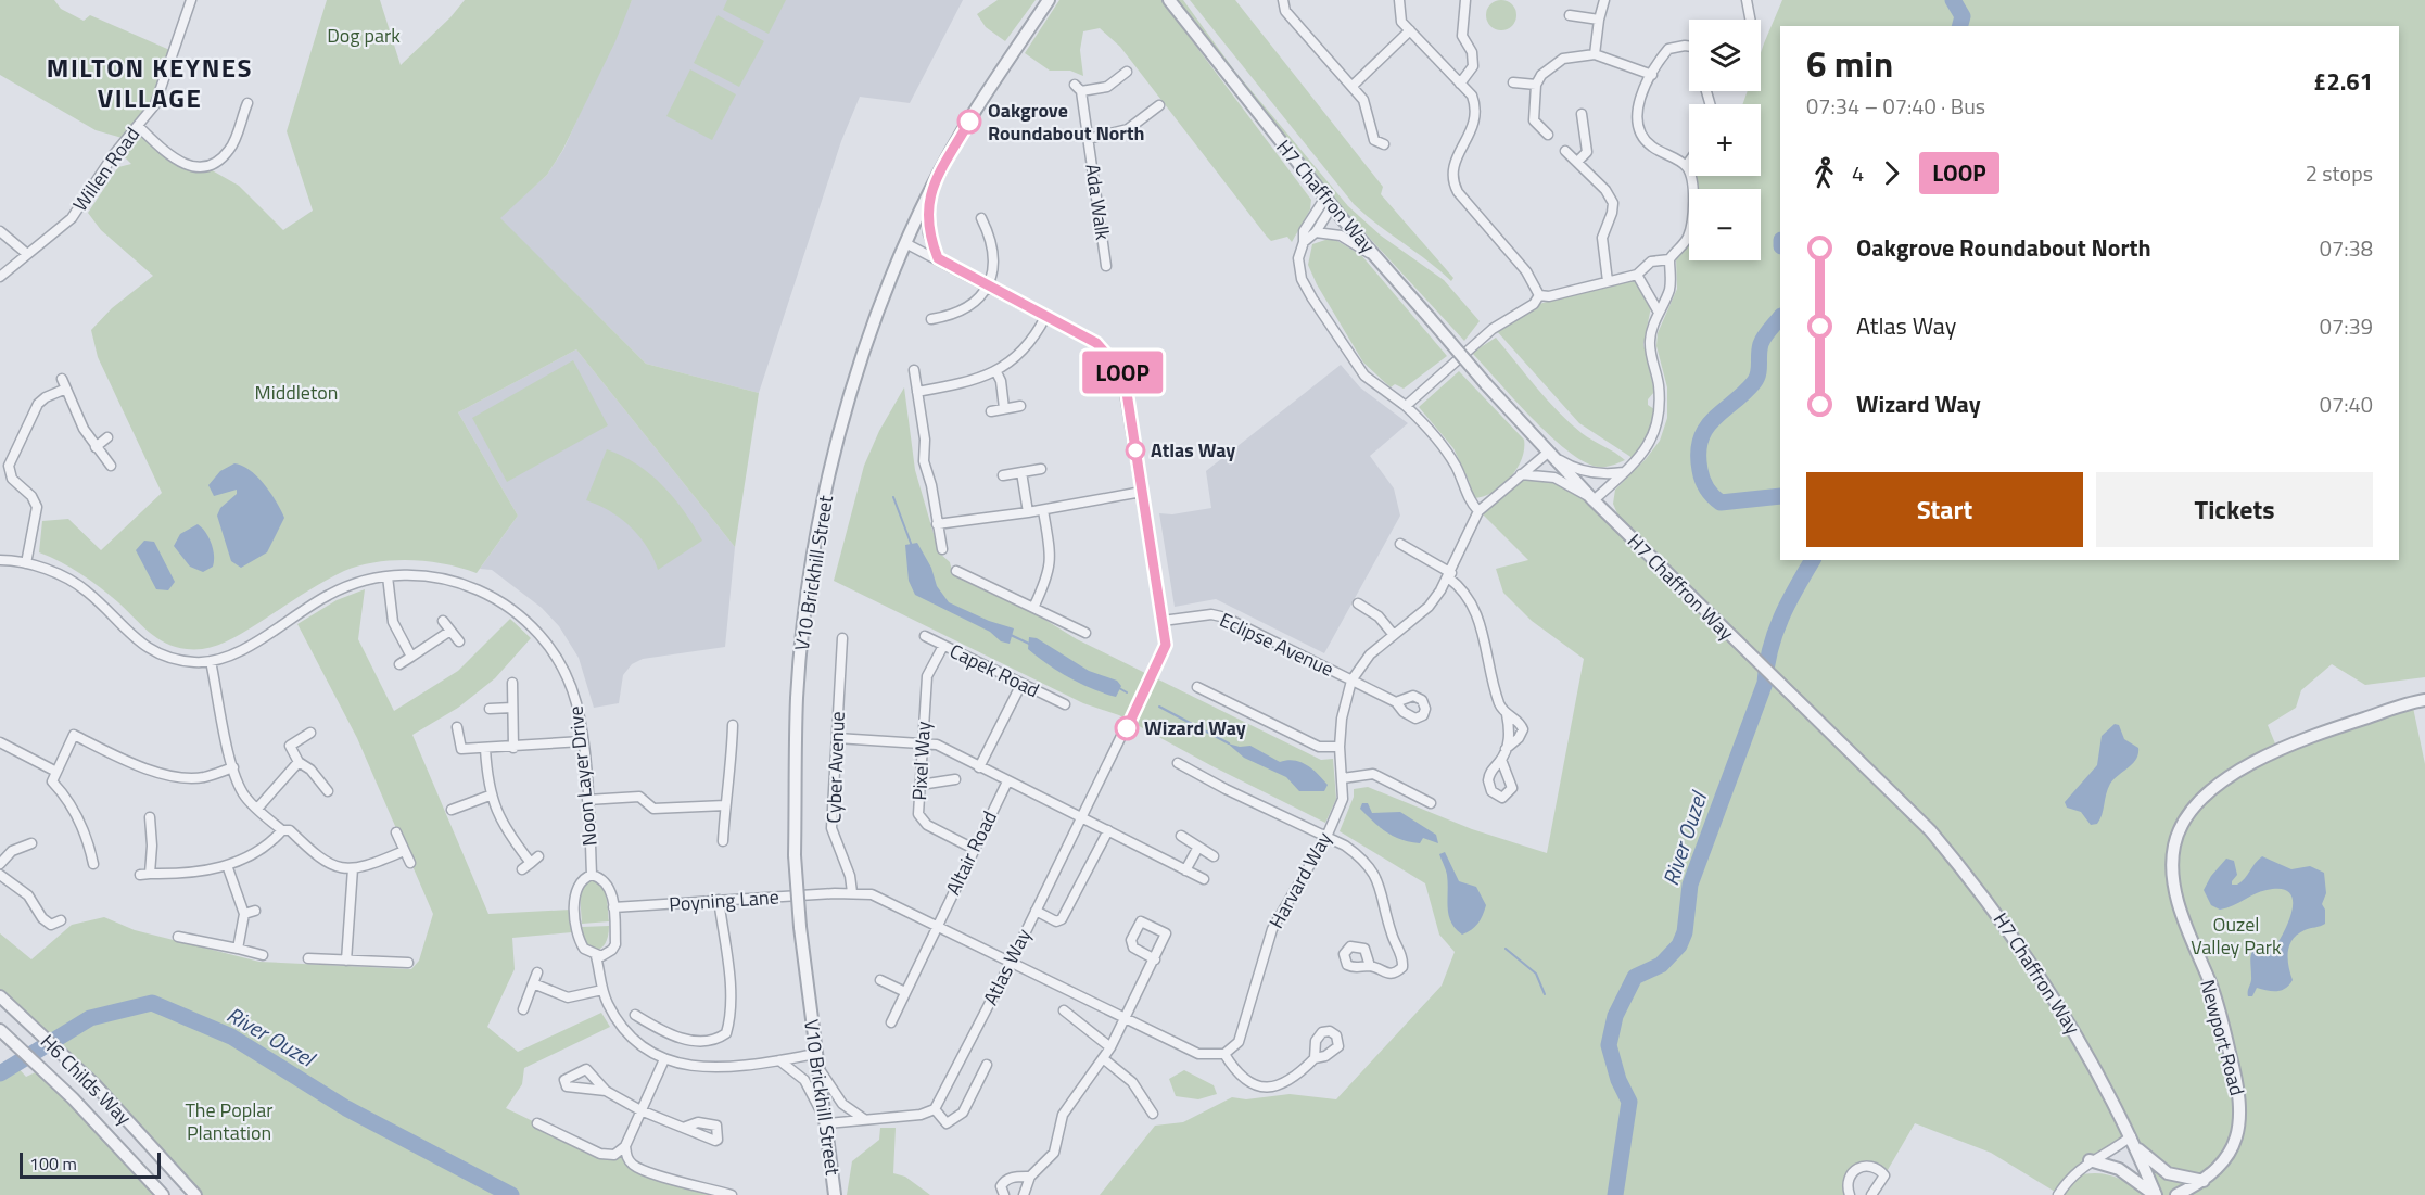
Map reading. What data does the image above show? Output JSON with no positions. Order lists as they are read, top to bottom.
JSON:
{
  "streets": {
    "street": [
      "Willen Road",
      "H7 Chaffron Way",
      "Ada Walk",
      "V10 Brickhill Street",
      "Eclipse Avenue",
      "Capek Road",
      "Pixel Way",
      "Cyber Avenue",
      "Noon Layer Drive",
      "Altair Road",
      "Harvard Way",
      "Poyning Lane",
      "Atlas Way",
      "Newport Road",
      "H6 Childs Way"
    ]
  },
  "crossings": [
    ["V10 Brickhill Street", "Noon Layer Drive"],
    ["V10 Brickhill Street", "Atlas Way"],
    ["Eclipse Avenue", "Harvard Way"],
    ["Eclipse Avenue", "Atlas Way"],
    ["Capek Road", "Pixel Way"],
    ["Pixel Way", "Altair Road"],
    ["Cyber Avenue", "Poyning Lane"],
    ["Noon Layer Drive", "Poyning Lane"],
    ["Altair Road", "Poyning Lane"],
    ["Poyning Lane", "Atlas Way"]
  ],
  "districts": ["MILTON KEYNES VILLAGE"],
  "water": ["River Ouzel"],
  "parks": [
    "Dog park",
    "Middleton",
    "Ouzel Valley Park",
    "The Poplar Plantation"
  ],
  "places": ["Oakgrove Roundabout North", "Atlas Way", "Wizard Way"],
  "lines": ["bus line LOOP"],
  "scale_bar": "100 m",
  "page": {
    "on_map": "LOOP",
    "map_buttons": ["+", "−"],
    "heading": ["6 min", "07:34 – 07:40 · Bus", "£2.61"],
    "legs": ["4", "LOOP", "2 stops"],
    "list": [
      {
        "name": "Oakgrove Roundabout North",
        "value": "07:38"
      },
      {
        "name": "Atlas Way",
        "value": "07:39"
      },
      {
        "name": "Wizard Way",
        "value": "07:40"
      }
    ],
    "buttons": ["Start", "Tickets"],
    "scale": "100 m"
  }
}
